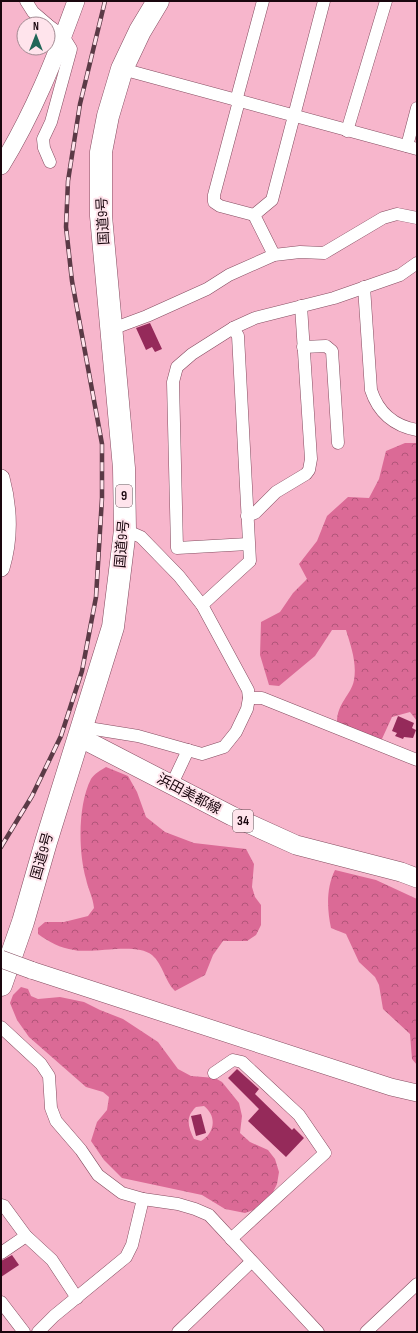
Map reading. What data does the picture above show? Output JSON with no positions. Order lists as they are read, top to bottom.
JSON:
{
  "streets": {
    "highway": ["国道9号", "9"],
    "main road": ["浜田美都線", "34"]
  },
  "crossings": [
    ["国道9号", "浜田美都線"]
  ],
  "north": "top"
}
